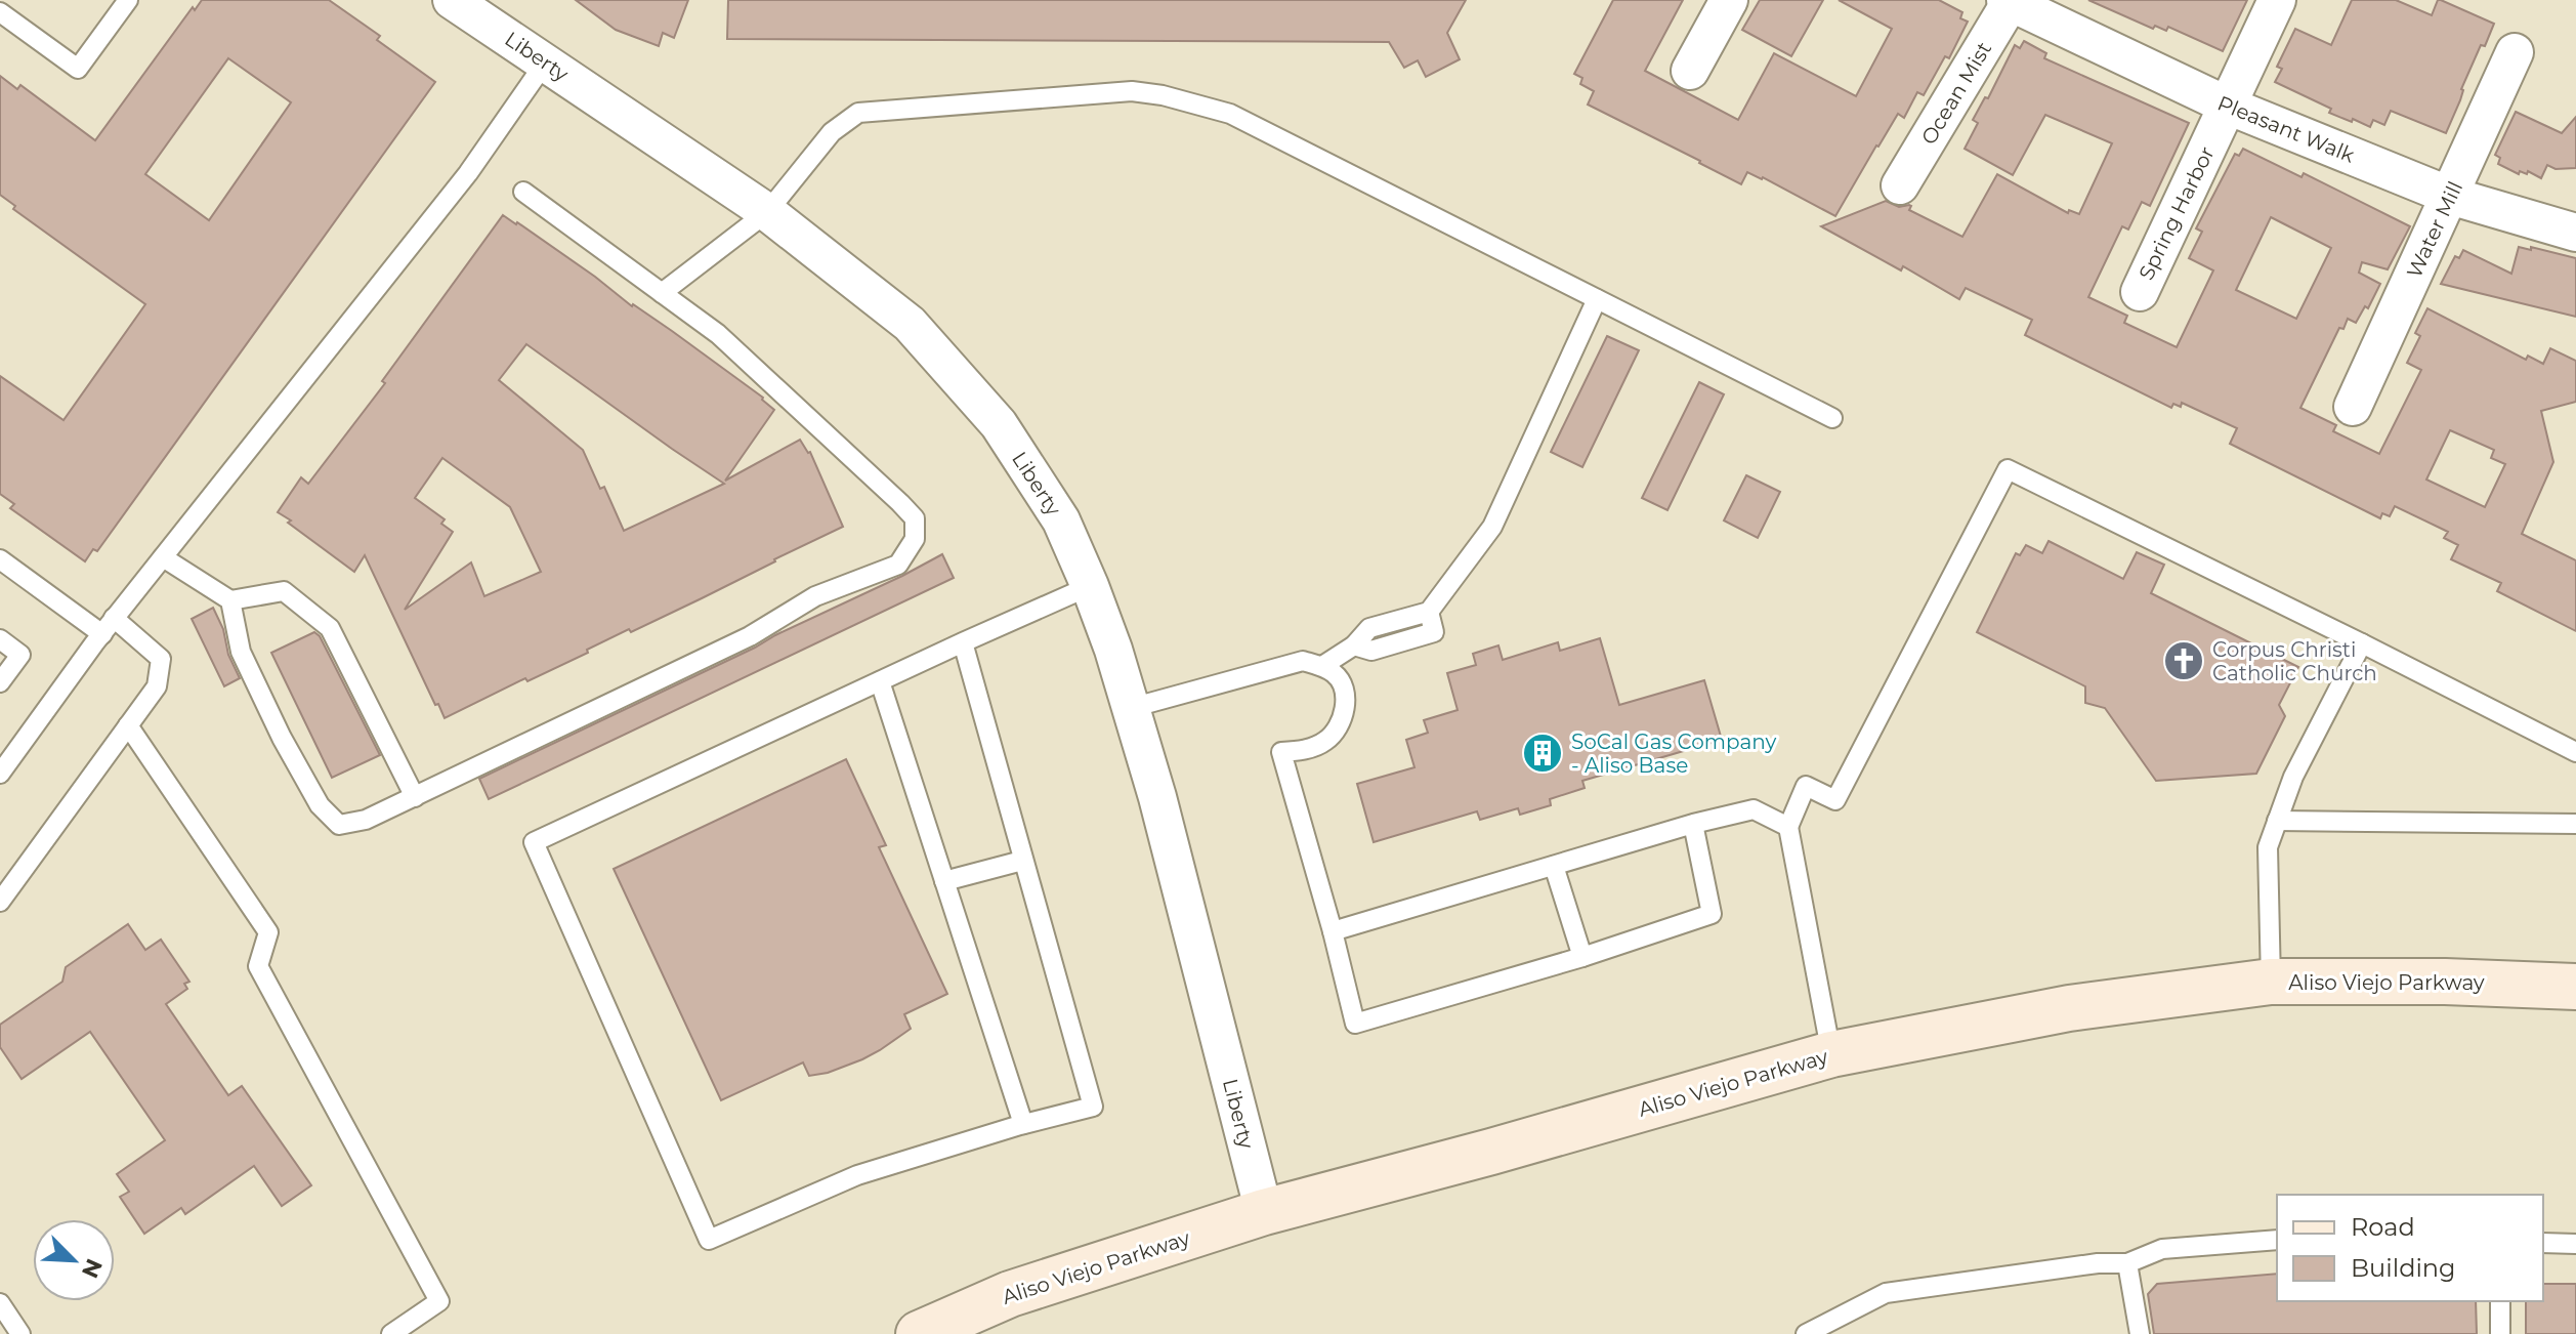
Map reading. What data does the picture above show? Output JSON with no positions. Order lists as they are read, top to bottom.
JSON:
{
  "streets": {
    "main road": ["Aliso Viejo Parkway"],
    "street": [
      "Liberty",
      "Ocean Mist",
      "Pleasant Walk",
      "Spring Harbor",
      "Water Mill"
    ]
  },
  "crossings": [
    ["Liberty", "Aliso Viejo Parkway"],
    ["Ocean Mist", "Pleasant Walk"],
    ["Pleasant Walk", "Spring Harbor"],
    ["Pleasant Walk", "Water Mill"]
  ],
  "places": {
    "church": ["Corpus Christi Catholic Church"],
    "building": ["SoCal Gas Company - Aliso Base"]
  },
  "legend": ["Road", "Building"],
  "north": "bottom right"
}
